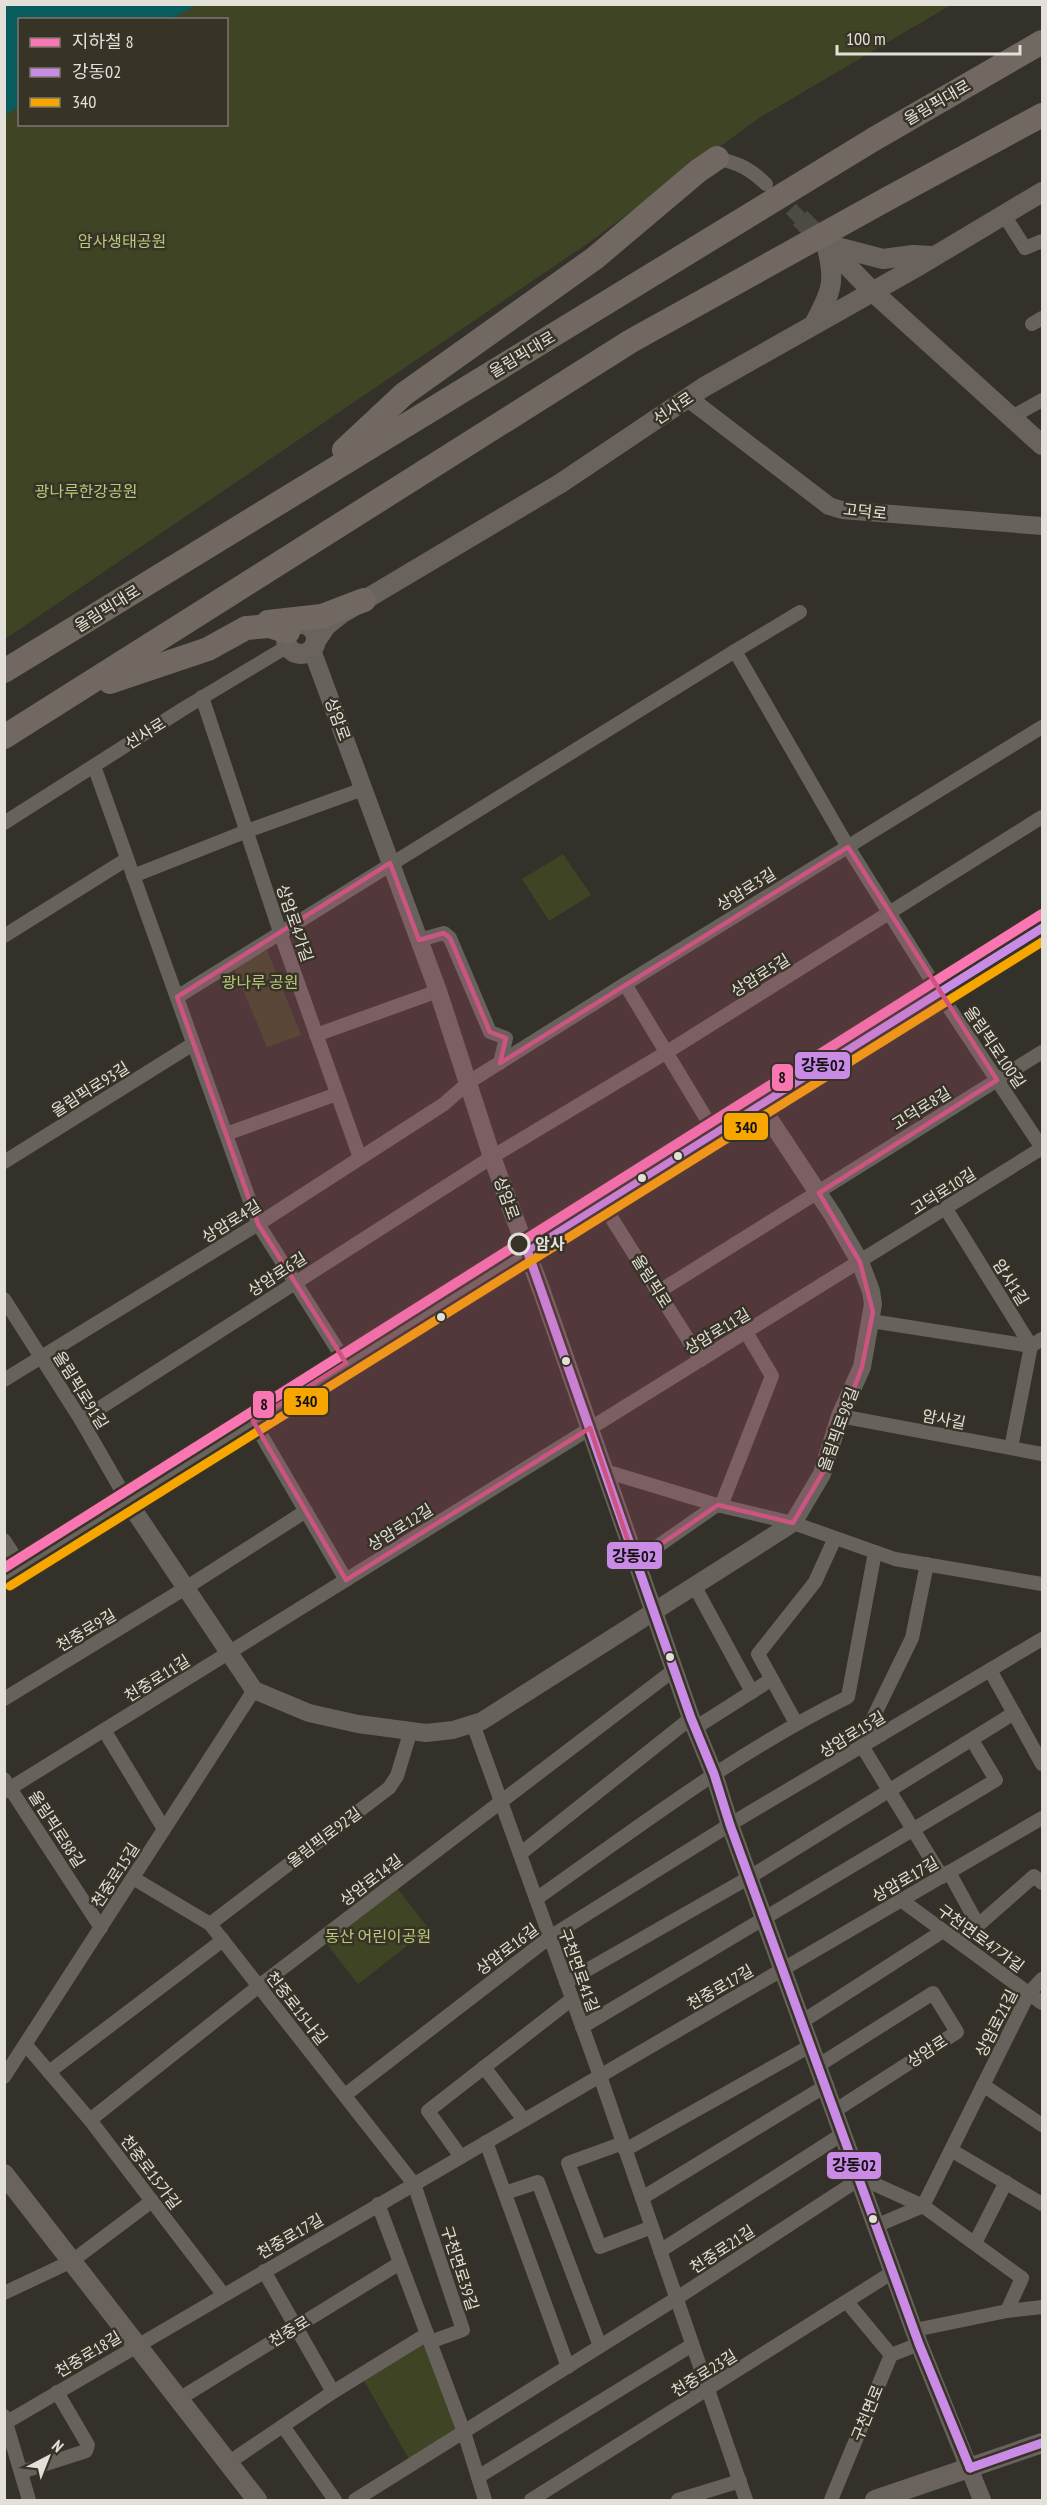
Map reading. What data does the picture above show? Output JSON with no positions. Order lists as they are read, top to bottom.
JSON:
{
  "streets": {
    "highway": ["올림픽대로"],
    "main road": ["선사로"],
    "street": [
      "고덕로",
      "상암로",
      "상암로3길",
      "상암로4가길",
      "상암로5길",
      "올림픽로100길",
      "올림픽로93길",
      "고덕로8길",
      "고덕로10길",
      "상암로4길",
      "상암로6길",
      "올림픽로",
      "암사1길",
      "상암로11길",
      "올림픽로91길",
      "암사길",
      "올림픽로98길",
      "상암로12길",
      "천중로9길",
      "천중로11길",
      "상암로15길",
      "올림픽로88길",
      "올림픽로92길",
      "천중로15길",
      "상암로17길",
      "상암로14길",
      "구천면로47가길",
      "상암로16길",
      "구천면로41길",
      "천중로17길",
      "천중로15나길",
      "상암로21길",
      "천중로15가길",
      "천중로21길",
      "구천면로39길",
      "천중로",
      "천중로18길",
      "천중로23길",
      "구천면로"
    ]
  },
  "crossings": [
    ["선사로", "고덕로"],
    ["선사로", "상암로"],
    ["선사로", "상암로4가길"],
    ["상암로", "상암로3길"],
    ["상암로", "상암로5길"],
    ["상암로", "상암로4길"],
    ["상암로", "상암로6길"],
    ["상암로", "상암로11길"],
    ["상암로", "올림픽로98길"],
    ["상암로", "상암로12길"],
    ["상암로", "상암로15길"],
    ["상암로", "상암로17길"],
    ["상암로", "상암로14길"],
    ["상암로", "상암로16길"],
    ["상암로", "천중로17길"],
    ["상암로", "천중로21길"],
    ["상암로", "천중로23길"],
    ["상암로3길", "상암로4길"],
    ["상암로4가길", "상암로4길"],
    ["상암로5길", "상암로6길"],
    ["올림픽로100길", "고덕로8길"],
    ["올림픽로100길", "고덕로10길"],
    ["고덕로8길", "올림픽로98길"],
    ["고덕로10길", "암사1길"],
    ["고덕로10길", "상암로11길"],
    ["고덕로10길", "올림픽로98길"],
    ["상암로4길", "올림픽로91길"],
    ["상암로6길", "올림픽로91길"],
    ["올림픽로", "상암로11길"],
    ["상암로11길", "올림픽로98길"],
    ["상암로11길", "상암로12길"],
    ["암사길", "올림픽로98길"],
    ["상암로12길", "천중로11길"],
    ["천중로11길", "올림픽로88길"],
    ["상암로15길", "상암로16길"],
    ["올림픽로88길", "천중로15길"],
    ["올림픽로92길", "천중로15나길"],
    ["천중로15길", "천중로15나길"],
    ["천중로15길", "천중로15가길"],
    ["상암로17길", "구천면로47가길"],
    ["상암로17길", "천중로17길"],
    ["상암로14길", "구천면로41길"],
    ["상암로14길", "천중로15나길"],
    ["상암로14길", "천중로15가길"],
    ["구천면로47가길", "상암로21길"],
    ["상암로16길", "구천면로41길"],
    ["상암로16길", "천중로15나길"],
    ["구천면로41길", "천중로17길"],
    ["구천면로41길", "천중로21길"],
    ["구천면로41길", "천중로23길"],
    ["천중로17길", "천중로15나길"],
    ["천중로17길", "천중로15가길"],
    ["천중로17길", "구천면로39길"],
    ["천중로17길", "천중로18길"],
    ["천중로15나길", "구천면로39길"]
  ],
  "parks": [
    "암사생태공원",
    "광나루한강공원",
    "광나루 공원",
    "동산 어린이공원"
  ],
  "places": ["암사"],
  "lines": ["metro line 8", "transit line 강동02", "transit line 340"],
  "legend": ["지하철 8", "강동02", "340"],
  "scale_bar": "100 m",
  "north": "top right"
}
